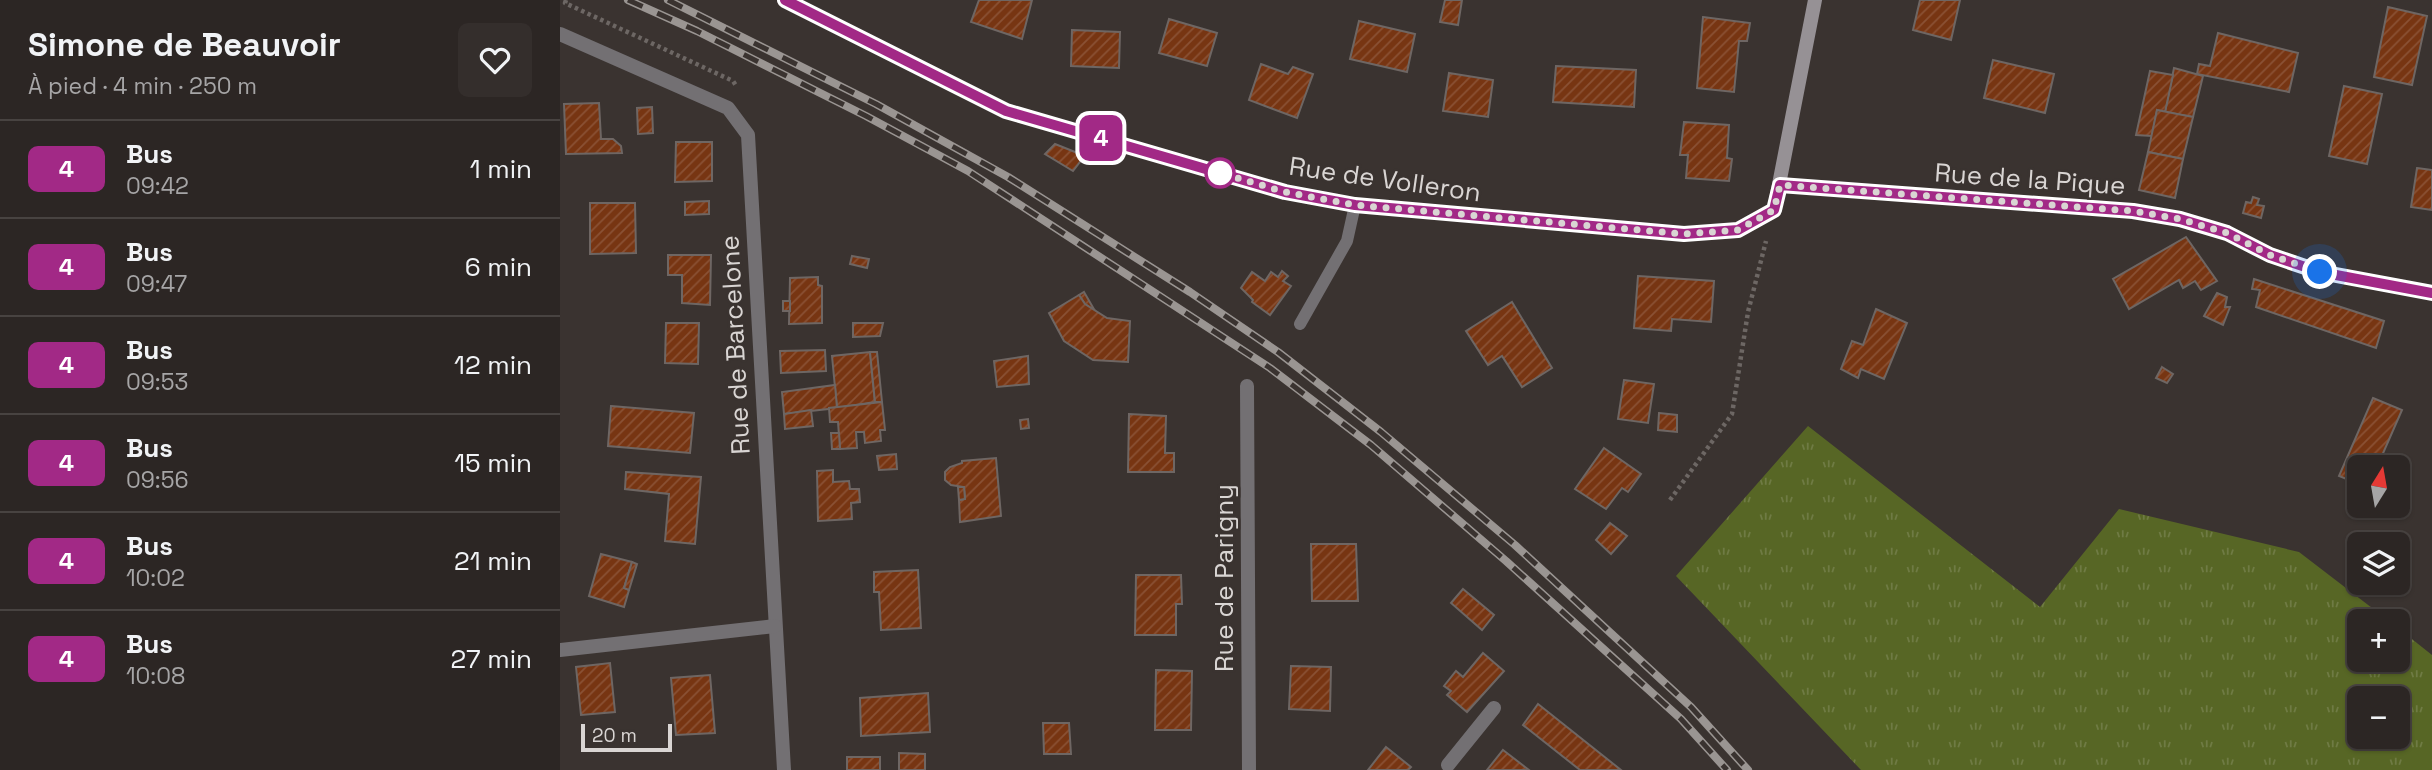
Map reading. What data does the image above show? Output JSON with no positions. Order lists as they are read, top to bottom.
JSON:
{
  "streets": {
    "street": [
      "Rue de Volleron",
      "Rue de la Pique",
      "Rue de Barcelone",
      "Rue de Parigny"
    ]
  },
  "lines": ["bus line 4"],
  "scale_bar": "20 m",
  "north": "top",
  "page": {
    "heading": ["Simone de Beauvoir", "À pied · 4 min · 250 m"],
    "on_map": "4",
    "list": [
      {
        "mark": "4",
        "name": "Bus",
        "note": "09:42",
        "value": "1 min"
      },
      {
        "mark": "4",
        "name": "Bus",
        "note": "09:47",
        "value": "6 min"
      },
      {
        "mark": "4",
        "name": "Bus",
        "note": "09:53",
        "value": "12 min"
      },
      {
        "mark": "4",
        "name": "Bus",
        "note": "09:56",
        "value": "15 min"
      },
      {
        "mark": "4",
        "name": "Bus",
        "note": "10:02",
        "value": "21 min"
      },
      {
        "mark": "4",
        "name": "Bus",
        "note": "10:08",
        "value": "27 min"
      }
    ],
    "map_buttons": ["+", "−"],
    "scale": "20 m"
  }
}
